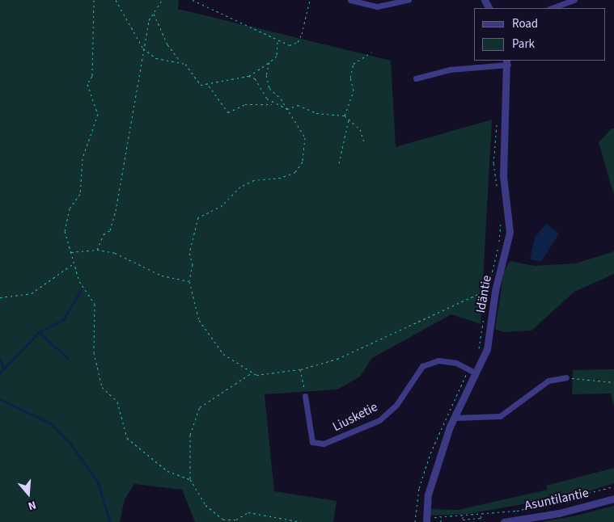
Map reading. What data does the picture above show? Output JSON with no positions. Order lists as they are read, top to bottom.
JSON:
{
  "streets": {
    "street": ["Idäntie", "Liusketie", "Asuntilantie"]
  },
  "crossings": [
    ["Idäntie", "Liusketie"]
  ],
  "legend": ["Road", "Park"],
  "north": "bottom"
}
